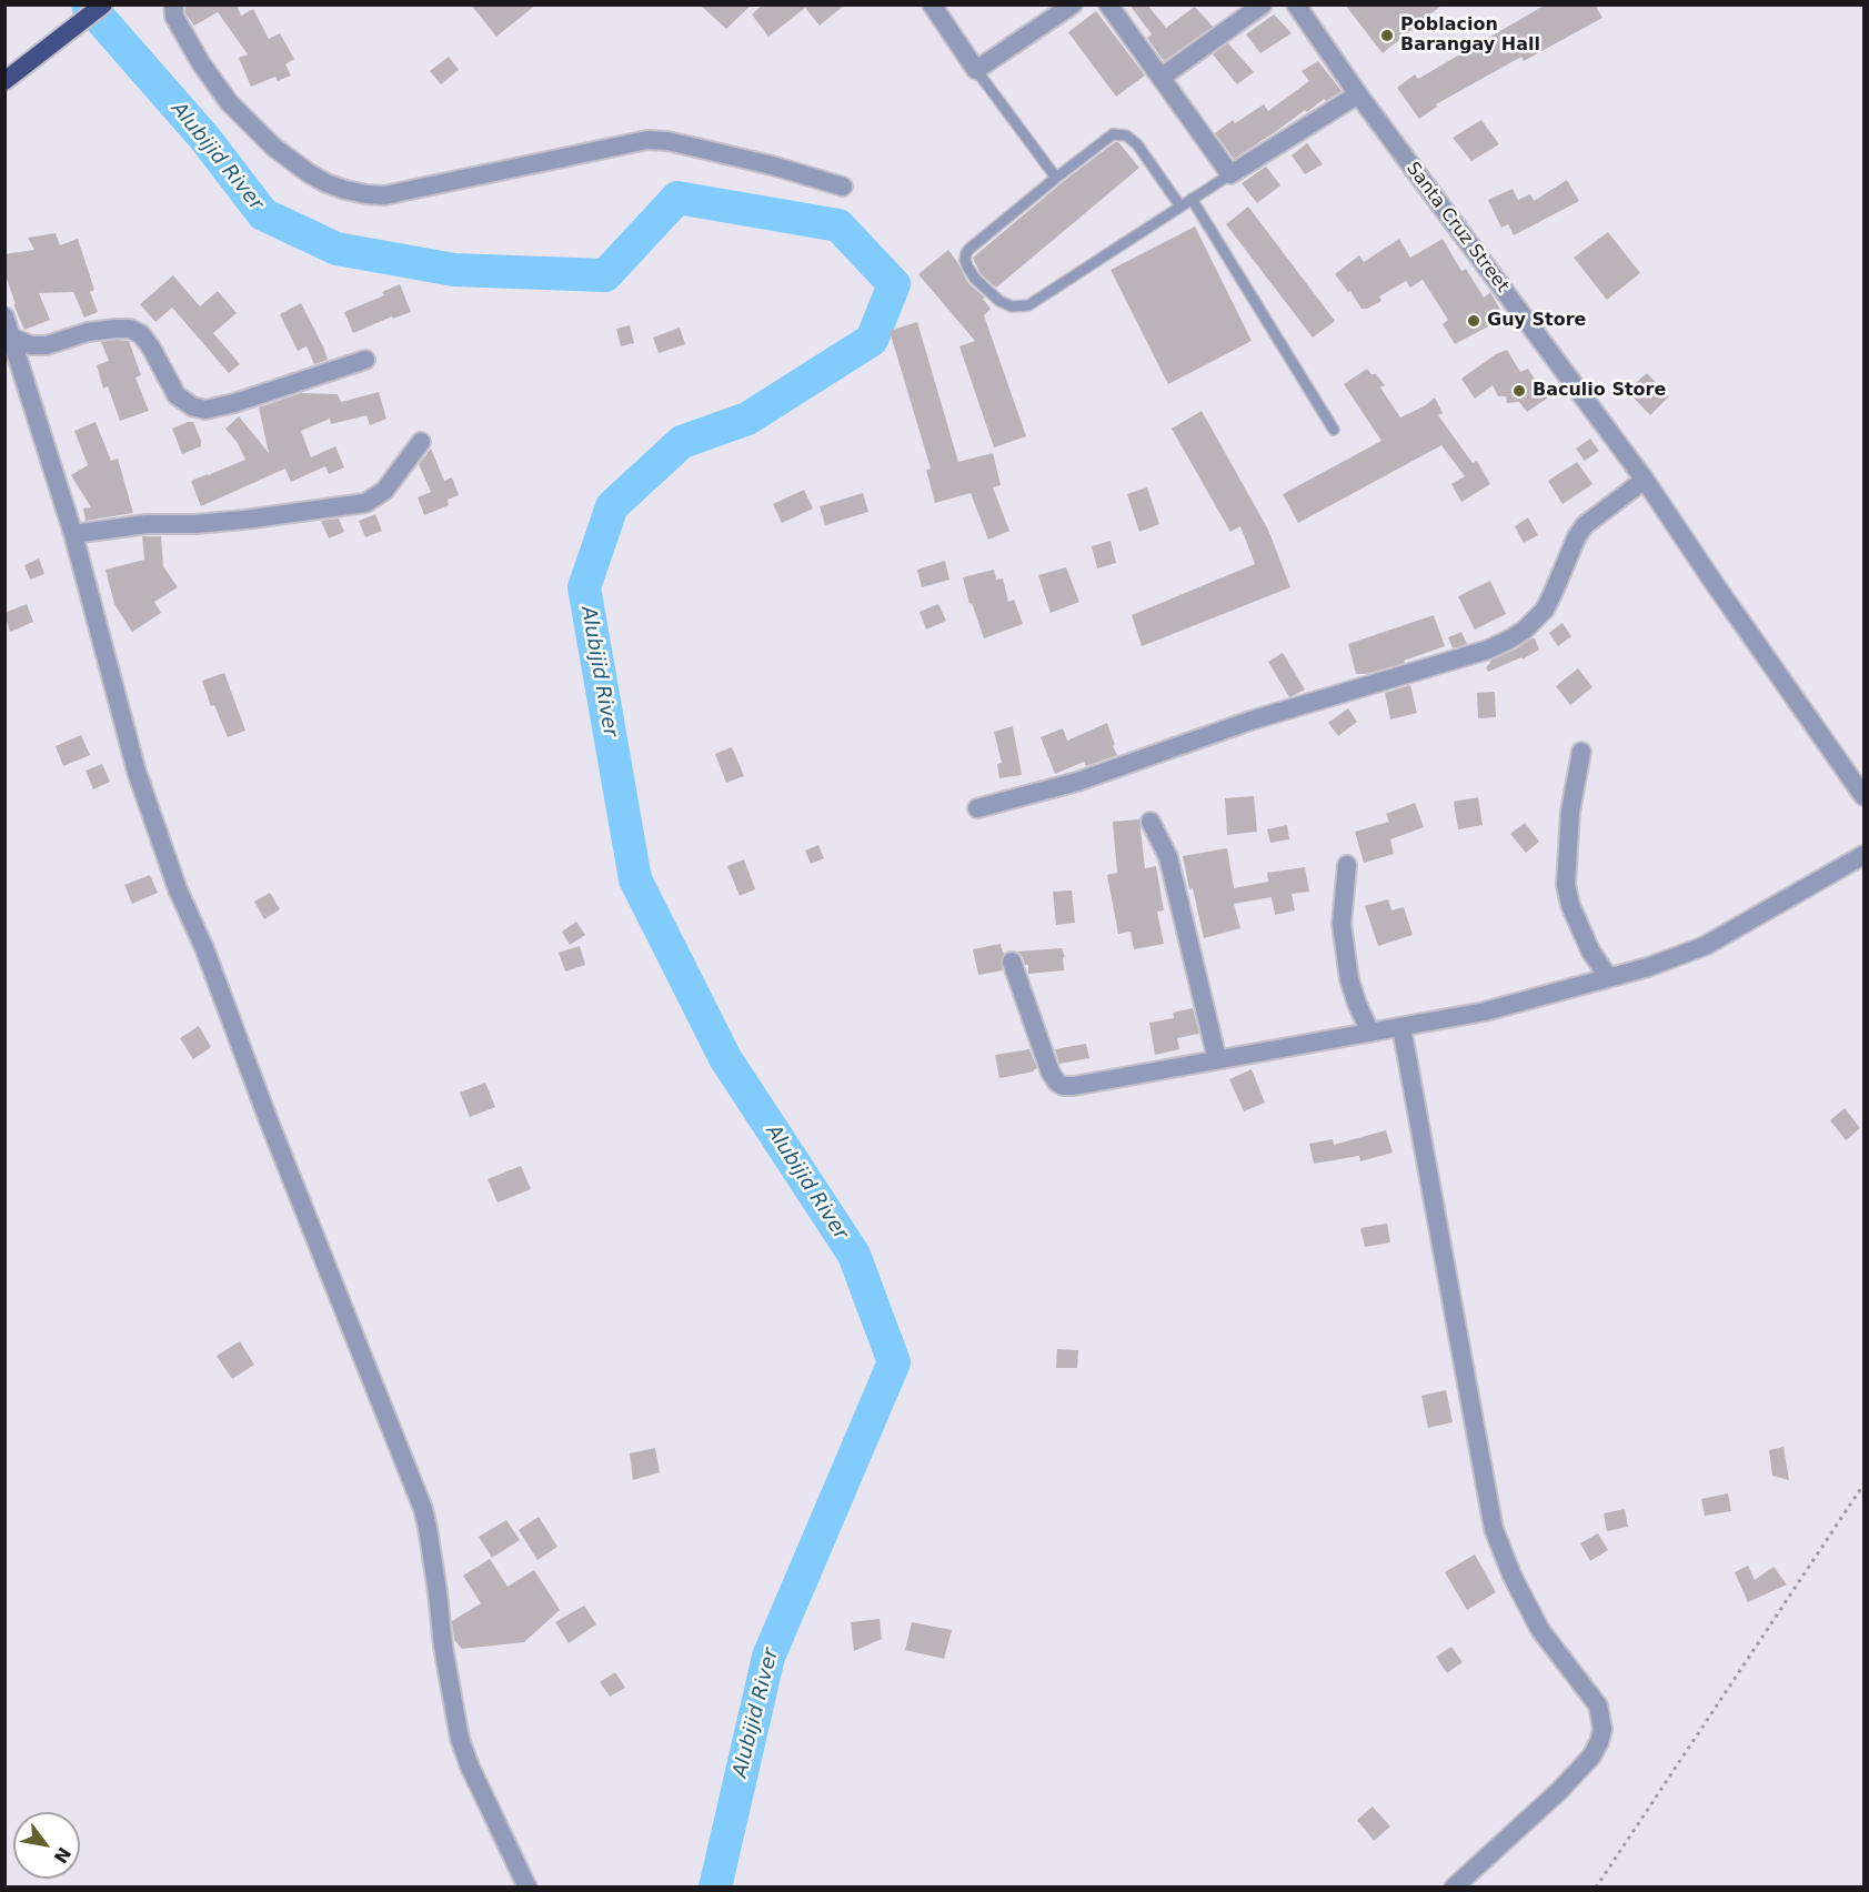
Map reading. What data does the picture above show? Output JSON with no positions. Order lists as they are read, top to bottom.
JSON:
{
  "streets": {
    "street": ["Santa Cruz Street"]
  },
  "water": ["Alubijid River"],
  "places": ["Poblacion Barangay Hall", "Guy Store", "Baculio Store"],
  "north": "bottom right"
}
